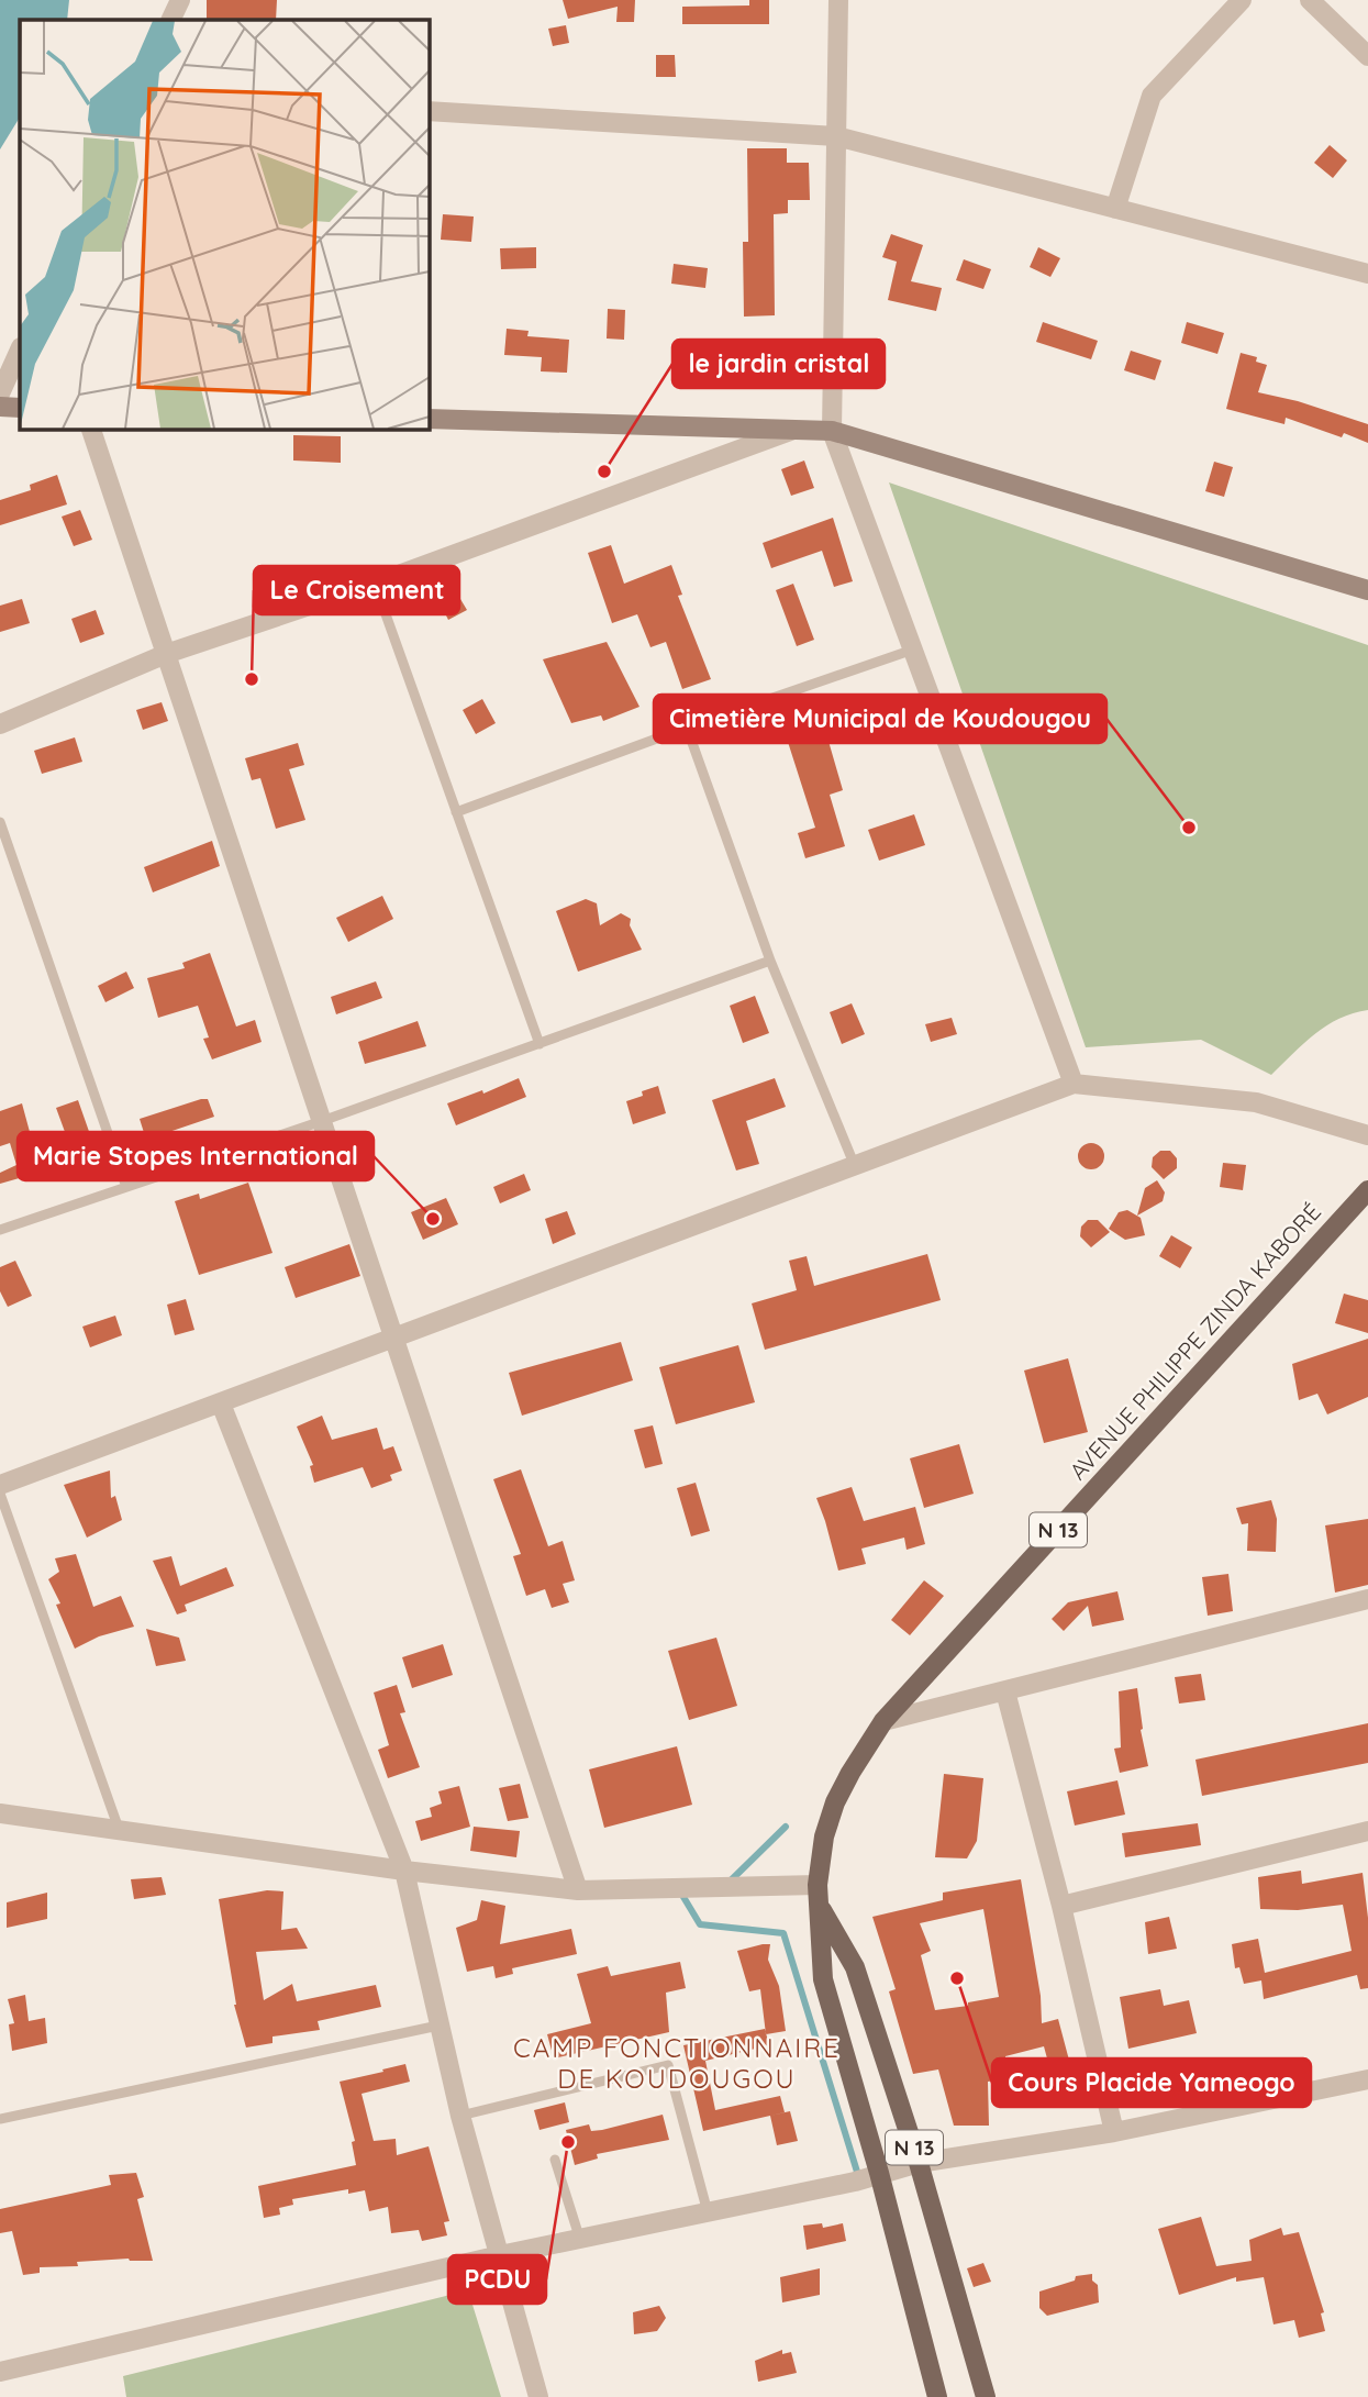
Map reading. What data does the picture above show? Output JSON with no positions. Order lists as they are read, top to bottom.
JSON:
{
  "streets": {
    "main road": ["AVENUE PHILIPPE ZINDA KABORÉ", "N 13"]
  },
  "districts": ["CAMP FONCTIONNAIRE DE KOUDOUGOU"],
  "places": [
    "le jardin cristal",
    "Le Croisement",
    "Cimetière Municipal de Koudougou",
    "Marie Stopes International",
    "Cours Placide Yameogo",
    "PCDU"
  ]
}
